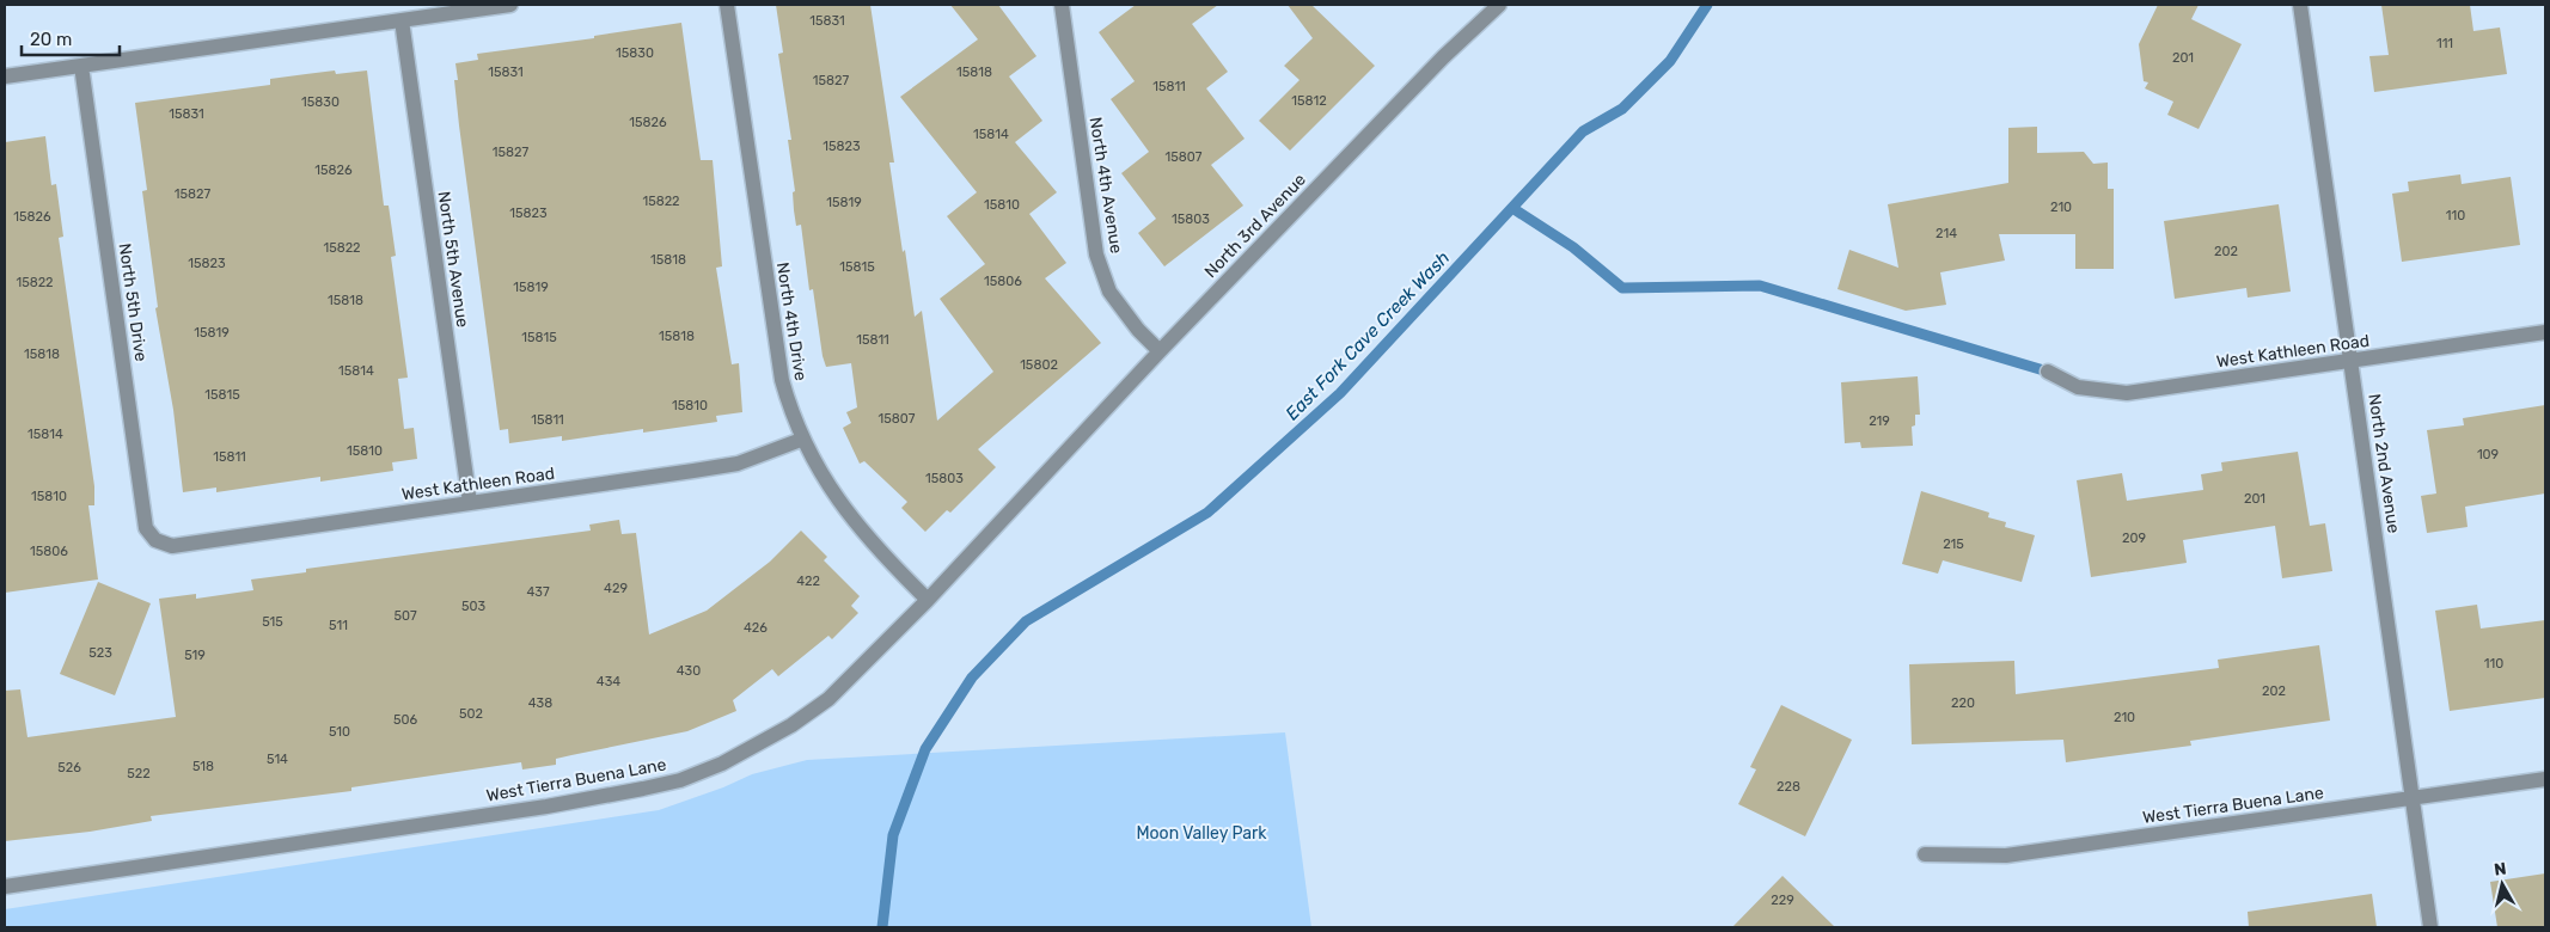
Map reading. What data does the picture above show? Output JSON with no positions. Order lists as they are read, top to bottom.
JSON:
{
  "streets": {
    "street": [
      "North 4th Avenue",
      "North 3rd Avenue",
      "North 5th Avenue",
      "North 5th Drive",
      "North 4th Drive",
      "West Kathleen Road",
      "North 2nd Avenue",
      "West Tierra Buena Lane"
    ]
  },
  "crossings": [
    ["North 4th Avenue", "North 3rd Avenue"],
    ["North 3rd Avenue", "West Tierra Buena Lane"],
    ["North 5th Avenue", "West Kathleen Road"],
    ["North 5th Drive", "West Kathleen Road"],
    ["North 4th Drive", "West Kathleen Road"],
    ["North 4th Drive", "West Tierra Buena Lane"],
    ["West Kathleen Road", "North 2nd Avenue"],
    ["North 2nd Avenue", "West Tierra Buena Lane"]
  ],
  "water": ["East Fork Cave Creek Wash"],
  "parks": ["Moon Valley Park"],
  "house_numbers": [
    "15831",
    "111",
    "15830",
    "201",
    "15831",
    "15818",
    "15827",
    "15811",
    "15812",
    "15830",
    "15831",
    "15826",
    "15814",
    "15823",
    "15827",
    "15807",
    "15826",
    "15827",
    "15822",
    "15819",
    "15810",
    "210",
    "15823",
    "110",
    "15826",
    "15803",
    "214",
    "15822",
    "202",
    "15818",
    "15823",
    "15815",
    "15806",
    "15822",
    "15819",
    "15818",
    "15819",
    "15818",
    "15815",
    "15811",
    "15818",
    "15802",
    "15814",
    "15815",
    "15810",
    "15807",
    "15811",
    "219",
    "15814",
    "15810",
    "109",
    "15811",
    "15803",
    "15810",
    "201",
    "209",
    "215",
    "15806",
    "422",
    "429",
    "437",
    "503",
    "507",
    "515",
    "511",
    "426",
    "523",
    "519",
    "110",
    "430",
    "434",
    "202",
    "438",
    "220",
    "502",
    "210",
    "506",
    "510",
    "514",
    "518",
    "526",
    "522",
    "228",
    "229"
  ],
  "scale_bar": "20 m",
  "north": "top"
}
